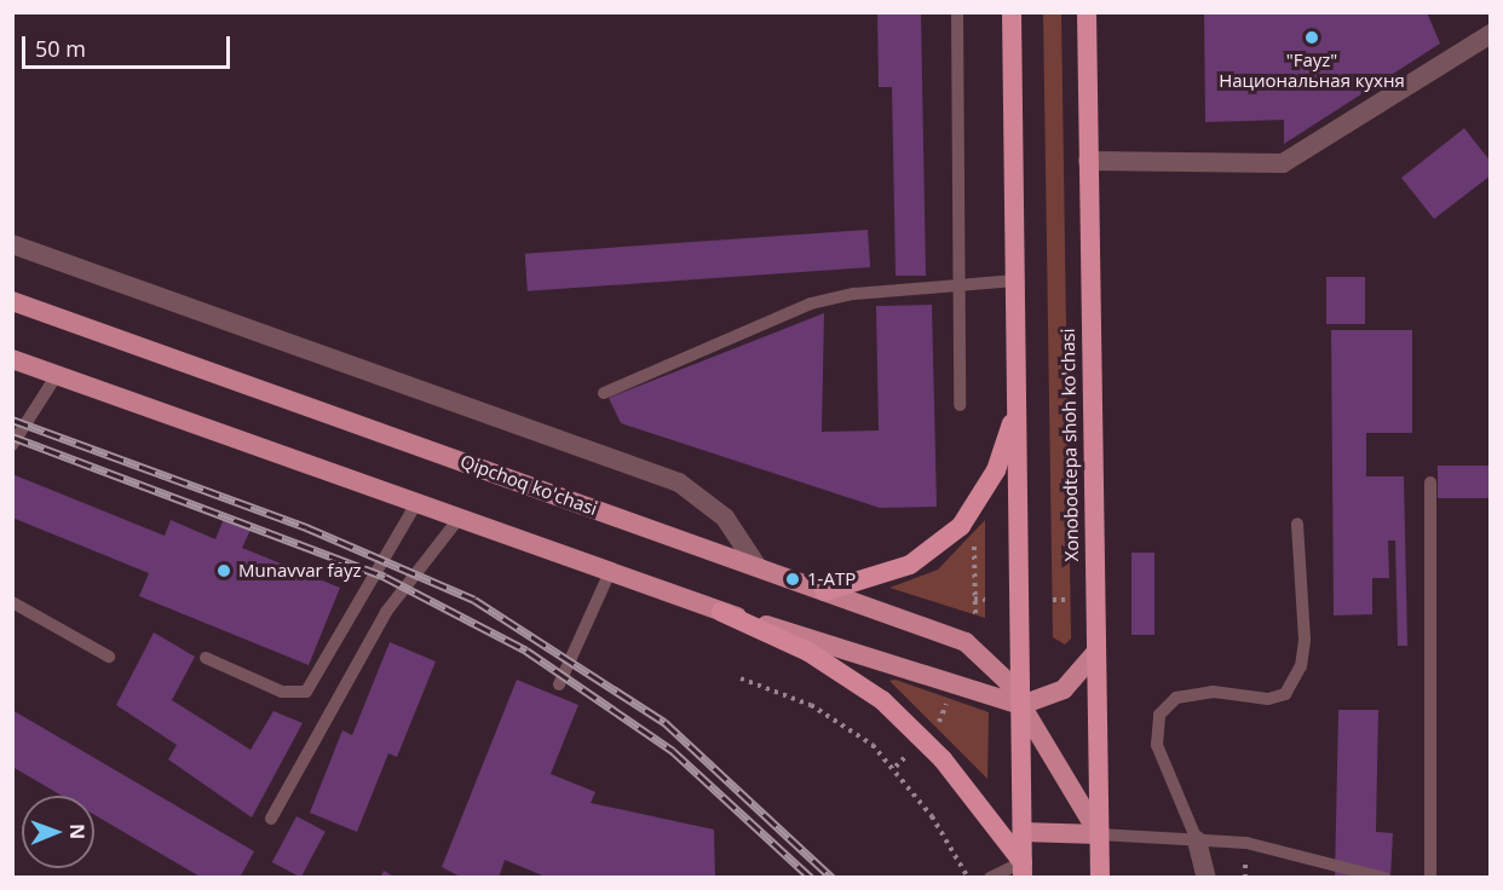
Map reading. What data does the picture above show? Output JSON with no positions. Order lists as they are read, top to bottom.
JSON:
{
  "streets": {
    "highway": ["Xonobodtepa shoh ko'chasi"],
    "main road": ["Qipchoq ko'chasi"]
  },
  "crossings": [
    ["Xonobodtepa shoh ko'chasi", "Qipchoq ko'chasi"]
  ],
  "places": ["\"Fayz\" Национальная кухня", "Munavvar fayz", "1-ATP"],
  "scale_bar": "50 m",
  "north": "right"
}
